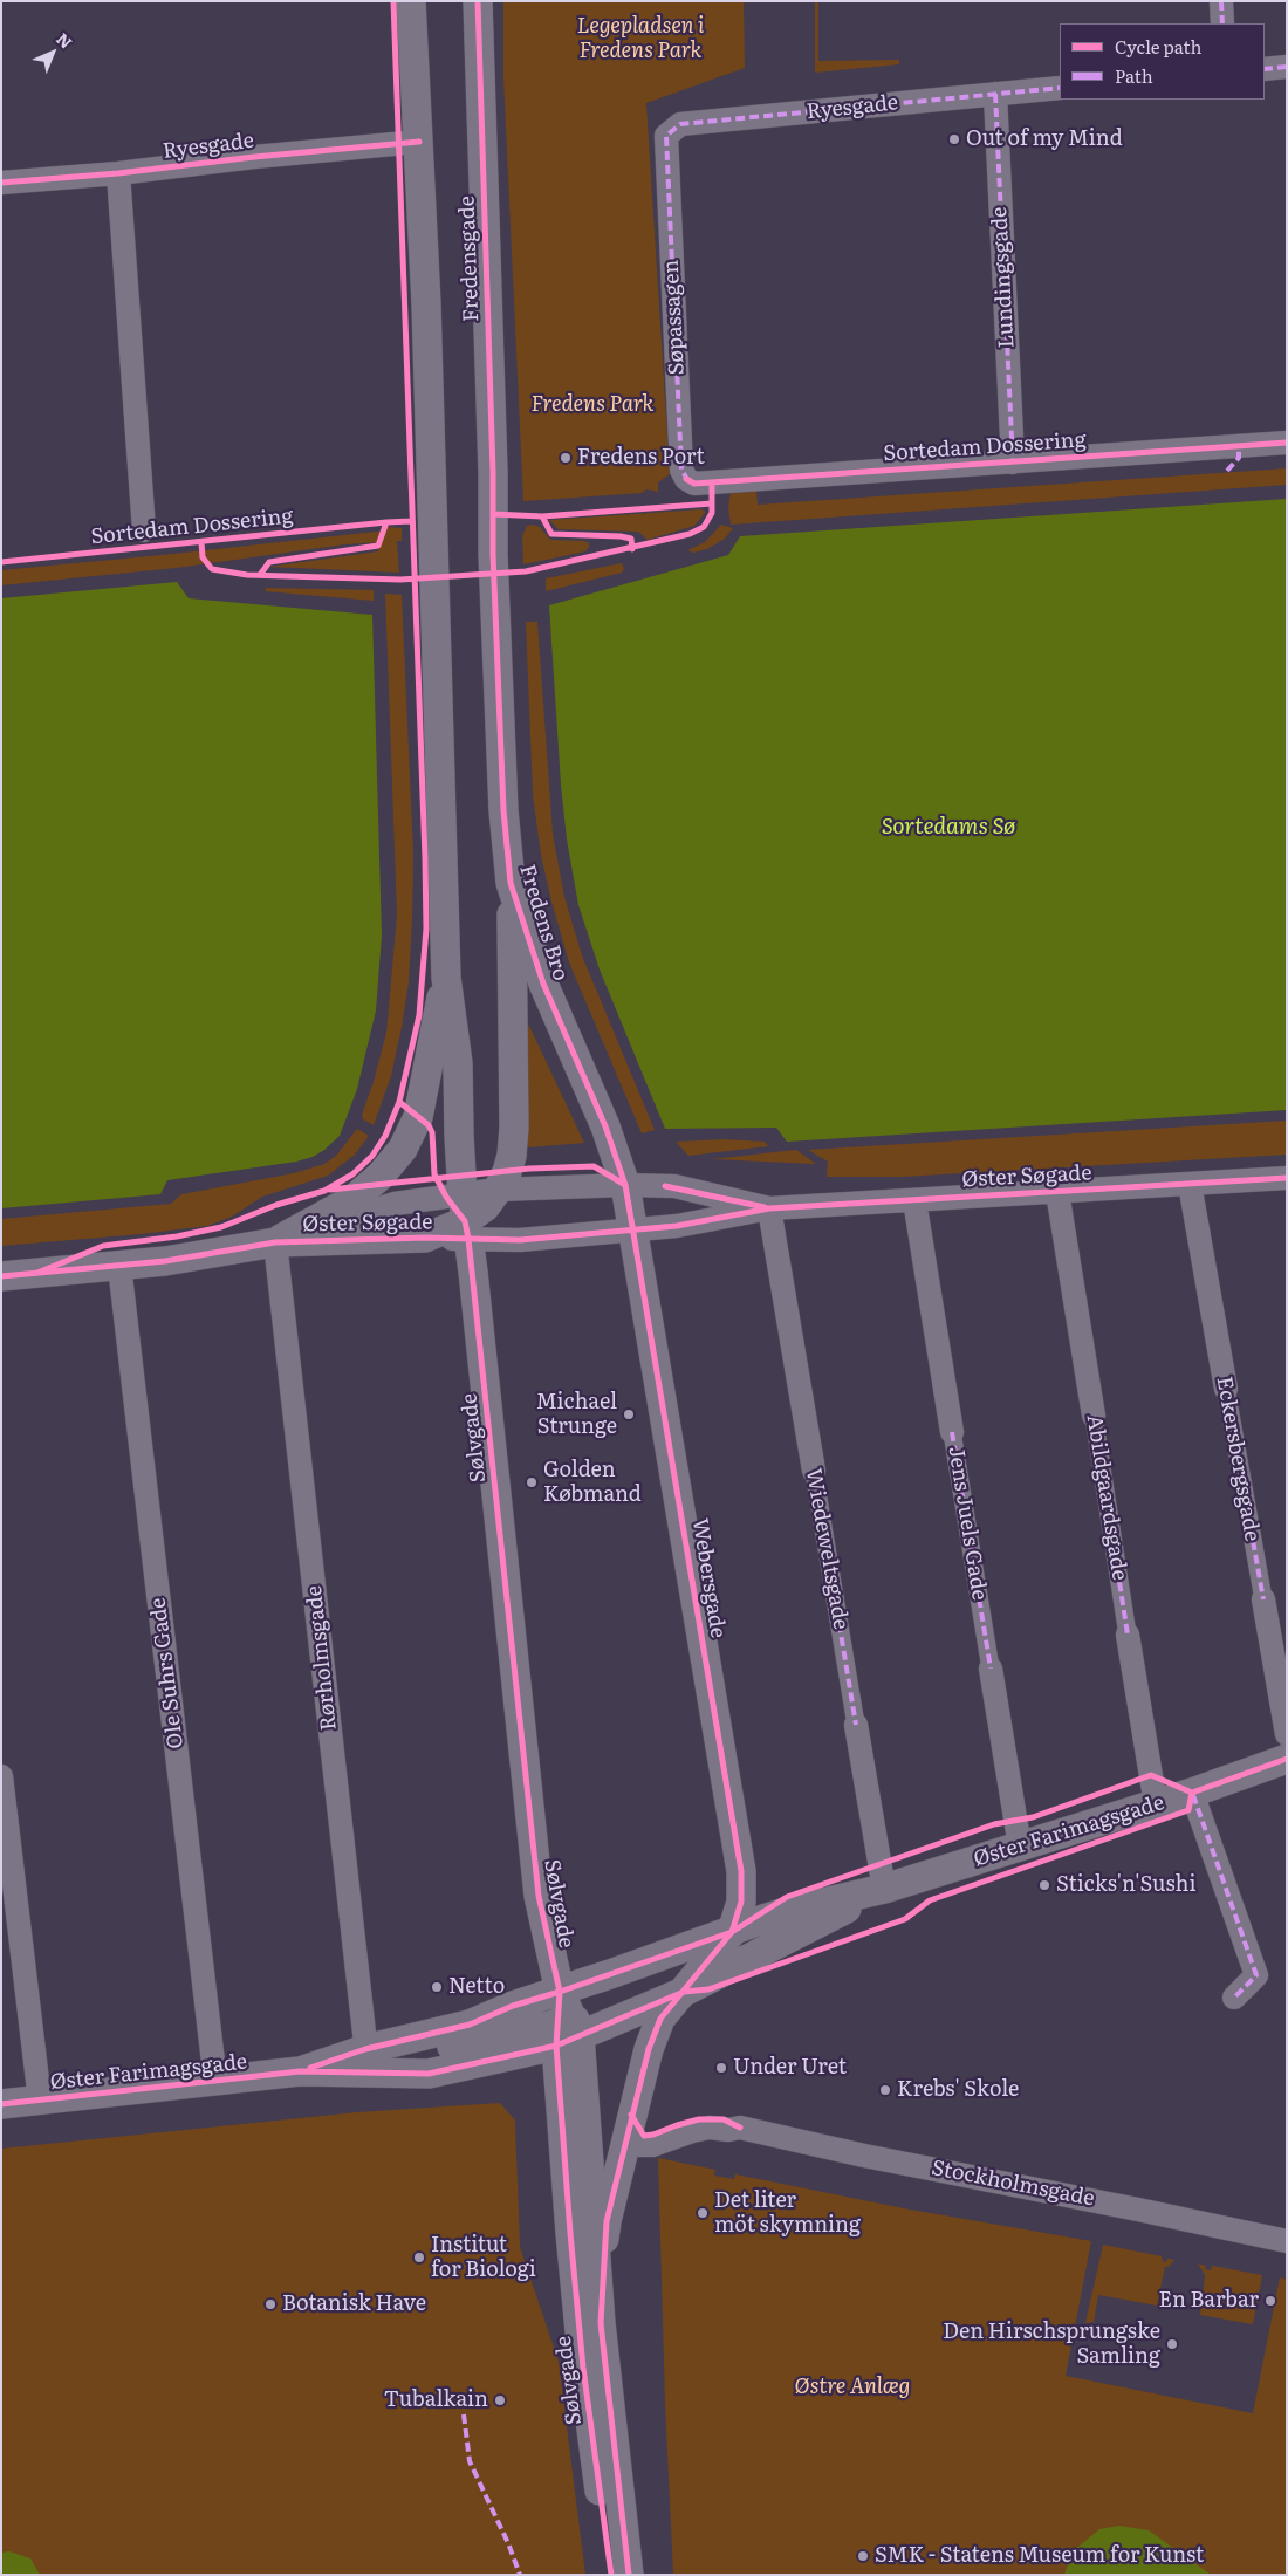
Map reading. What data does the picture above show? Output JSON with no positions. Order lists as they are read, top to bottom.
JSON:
{
  "streets": {
    "street": [
      "Ryesgade",
      "Fredensgade",
      "Lundingsgade",
      "Søpassagen",
      "Sortedam Dossering",
      "Fredens Bro",
      "Øster Søgade",
      "Sølvgade",
      "Eckersbergsgade",
      "Abildgaardsgade",
      "Jens Juels Gade",
      "Wiedeweltsgade",
      "Webersgade",
      "Rørholmsgade",
      "Ole Suhrs Gade",
      "Øster Farimagsgade",
      "Stockholmsgade"
    ]
  },
  "crossings": [
    ["Ryesgade", "Lundingsgade"],
    ["Ryesgade", "Søpassagen"],
    ["Ryesgade", "Sortedam Dossering"],
    ["Fredensgade", "Fredens Bro"],
    ["Lundingsgade", "Sortedam Dossering"],
    ["Søpassagen", "Sortedam Dossering"],
    ["Fredens Bro", "Øster Søgade"],
    ["Fredens Bro", "Sølvgade"],
    ["Fredens Bro", "Webersgade"],
    ["Øster Søgade", "Sølvgade"],
    ["Øster Søgade", "Eckersbergsgade"],
    ["Øster Søgade", "Abildgaardsgade"],
    ["Øster Søgade", "Jens Juels Gade"],
    ["Øster Søgade", "Wiedeweltsgade"],
    ["Øster Søgade", "Webersgade"],
    ["Øster Søgade", "Rørholmsgade"],
    ["Øster Søgade", "Ole Suhrs Gade"],
    ["Sølvgade", "Webersgade"],
    ["Sølvgade", "Øster Farimagsgade"],
    ["Sølvgade", "Stockholmsgade"],
    ["Abildgaardsgade", "Øster Farimagsgade"],
    ["Jens Juels Gade", "Øster Farimagsgade"],
    ["Wiedeweltsgade", "Øster Farimagsgade"],
    ["Webersgade", "Øster Farimagsgade"],
    ["Rørholmsgade", "Øster Farimagsgade"],
    ["Ole Suhrs Gade", "Øster Farimagsgade"]
  ],
  "water": ["Sortedams Sø"],
  "parks": ["Legepladsen i Fredens Park", "Fredens Park", "Østre Anlæg"],
  "places": [
    "Out of my Mind",
    "Fredens Port",
    "Michael Strunge",
    "Golden Købmand",
    "Sticks'n'Sushi",
    "Netto",
    "Under Uret",
    "Krebs' Skole",
    "Det liter möt skymning",
    "Institut for Biologi",
    "En Barbar",
    "Botanisk Have",
    "Den Hirschsprungske Samling",
    "Tubalkain",
    "SMK - Statens Museum for Kunst"
  ],
  "legend": ["Cycle path", "Path"],
  "north": "top right"
}
